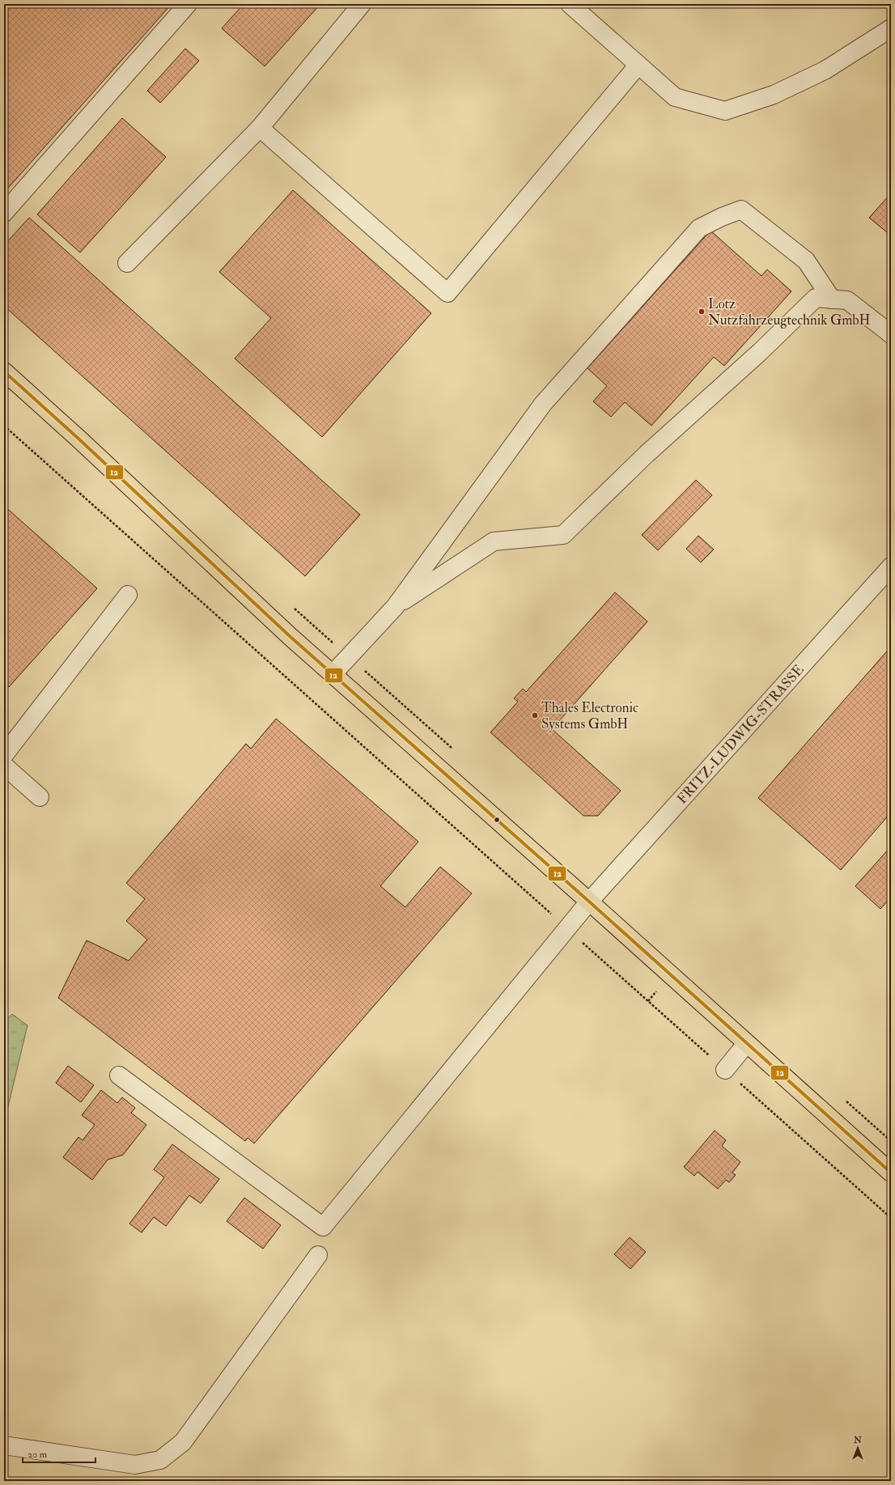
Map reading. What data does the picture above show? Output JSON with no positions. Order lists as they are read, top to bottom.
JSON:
{
  "streets": {
    "street": ["FRITZ-LUDWIG-STRASSE"]
  },
  "places": ["Lotz Nutzfahrzeugtechnik GmbH", "Thales Electronic Systems GmbH"],
  "lines": ["transit line 12"],
  "scale_bar": "20 m",
  "north": "top"
}
